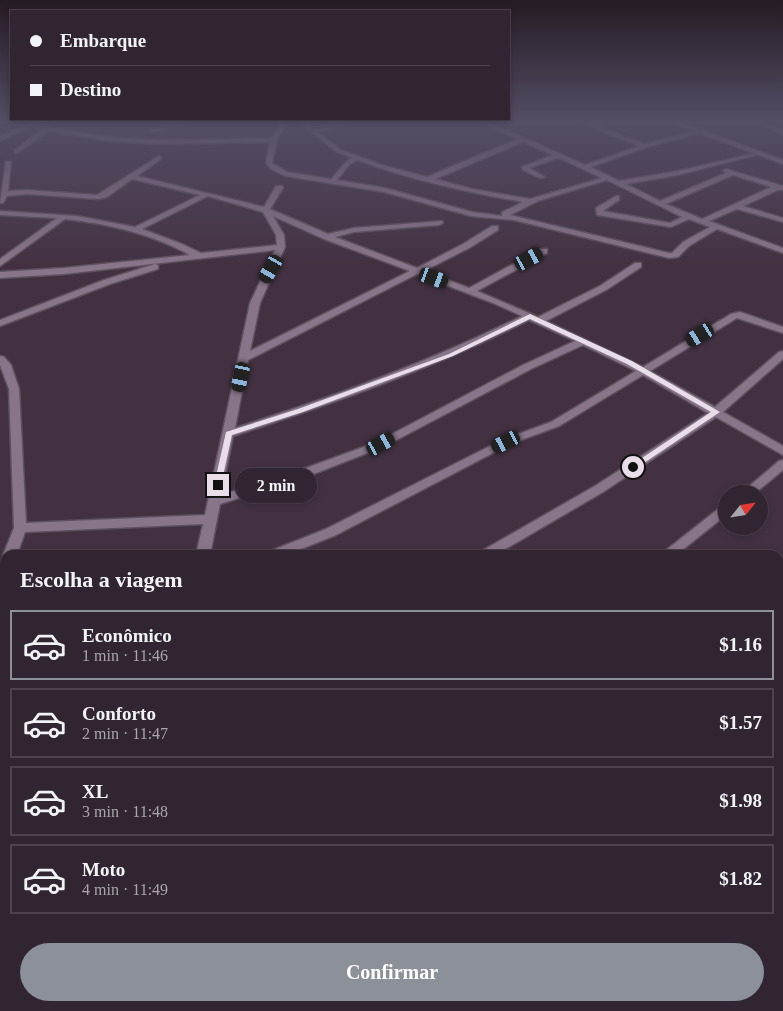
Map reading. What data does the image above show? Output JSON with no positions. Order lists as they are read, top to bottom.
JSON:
{
  "north": "top right",
  "page": {
    "banner": ["Embarque", "Destino"],
    "bubble": "2 min",
    "heading": "Escolha a viagem",
    "list": [
      {
        "name": "Econômico",
        "note": "1 min · 11:46",
        "value": "$1.16"
      },
      {
        "name": "Conforto",
        "note": "2 min · 11:47",
        "value": "$1.57"
      },
      {
        "name": "XL",
        "note": "3 min · 11:48",
        "value": "$1.98"
      },
      {
        "name": "Moto",
        "note": "4 min · 11:49",
        "value": "$1.82"
      }
    ],
    "buttons": "Confirmar"
  }
}
